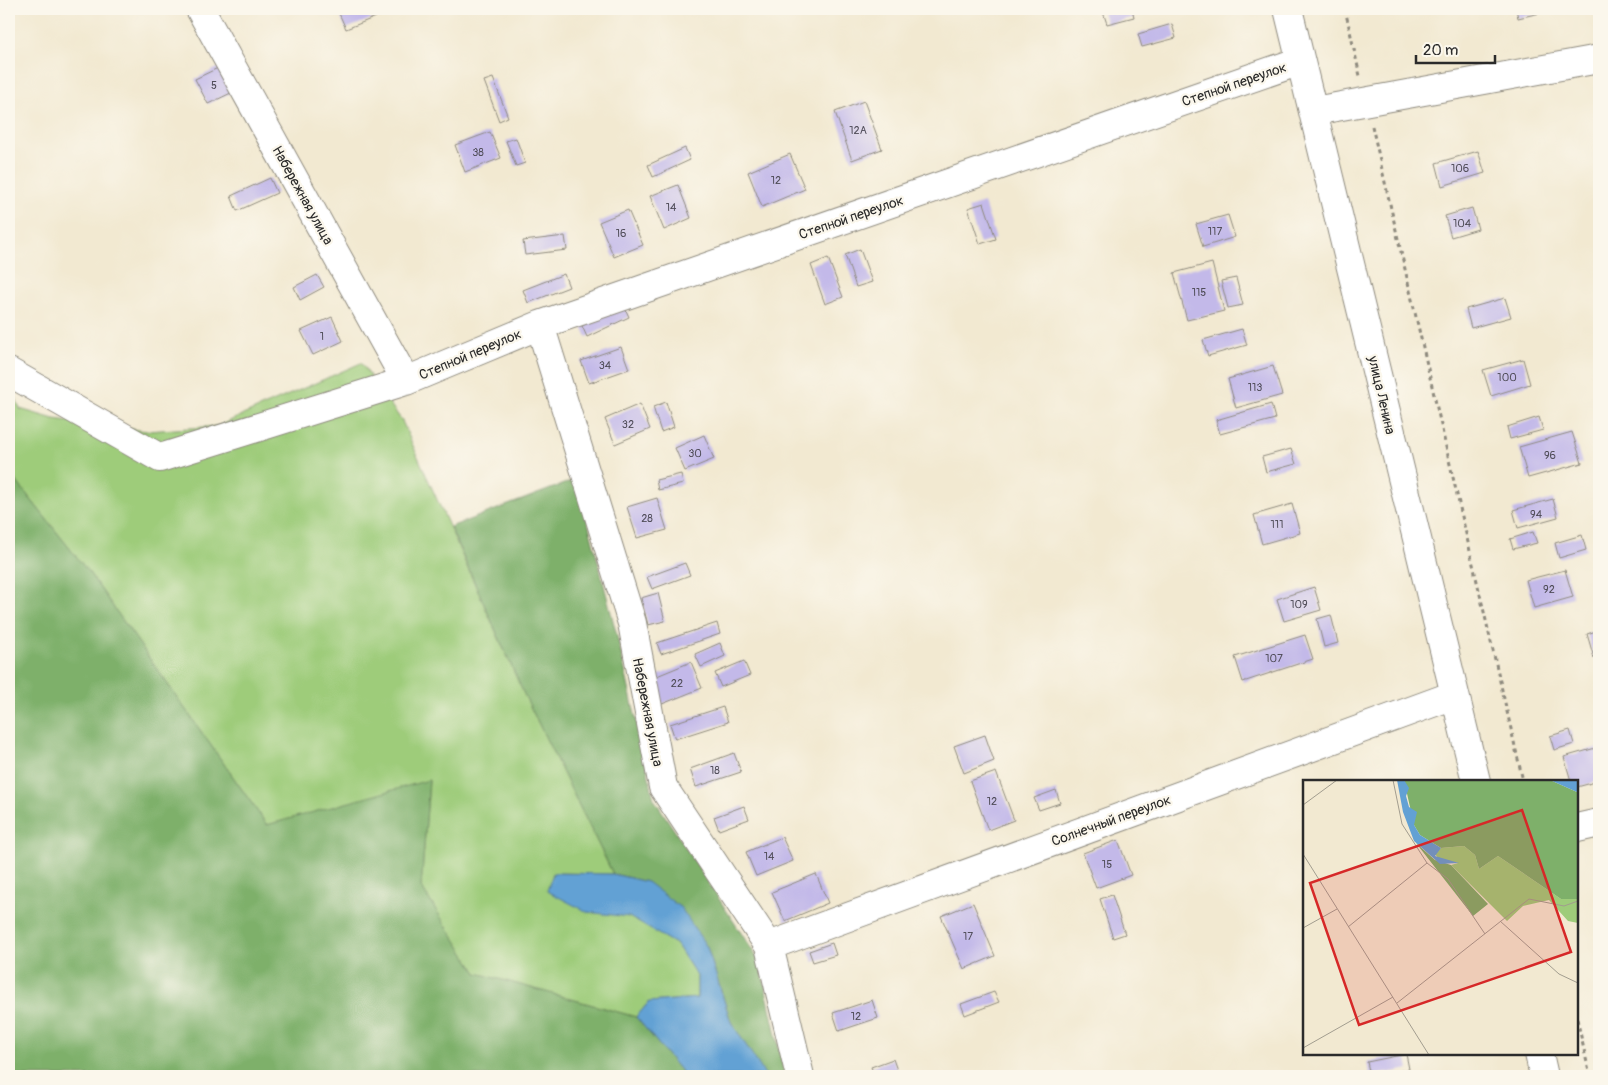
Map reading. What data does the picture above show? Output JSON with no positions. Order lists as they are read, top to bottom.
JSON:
{
  "streets": {
    "street": [
      "Степной переулок",
      "Набережная улица",
      "улица Ленина",
      "Солнечный переулок"
    ]
  },
  "crossings": [
    ["Степной переулок", "Набережная улица"],
    ["Степной переулок", "улица Ленина"],
    ["Набережная улица", "Солнечный переулок"],
    ["улица Ленина", "Солнечный переулок"]
  ],
  "house_numbers": [
    "5",
    "12А",
    "38",
    "106",
    "12",
    "14",
    "104",
    "117",
    "16",
    "115",
    "1",
    "34",
    "100",
    "113",
    "32",
    "30",
    "96",
    "94",
    "28",
    "111",
    "92",
    "109",
    "107",
    "22",
    "18",
    "12",
    "14",
    "15",
    "17",
    "12"
  ],
  "scale_bar": "20 m"
}
